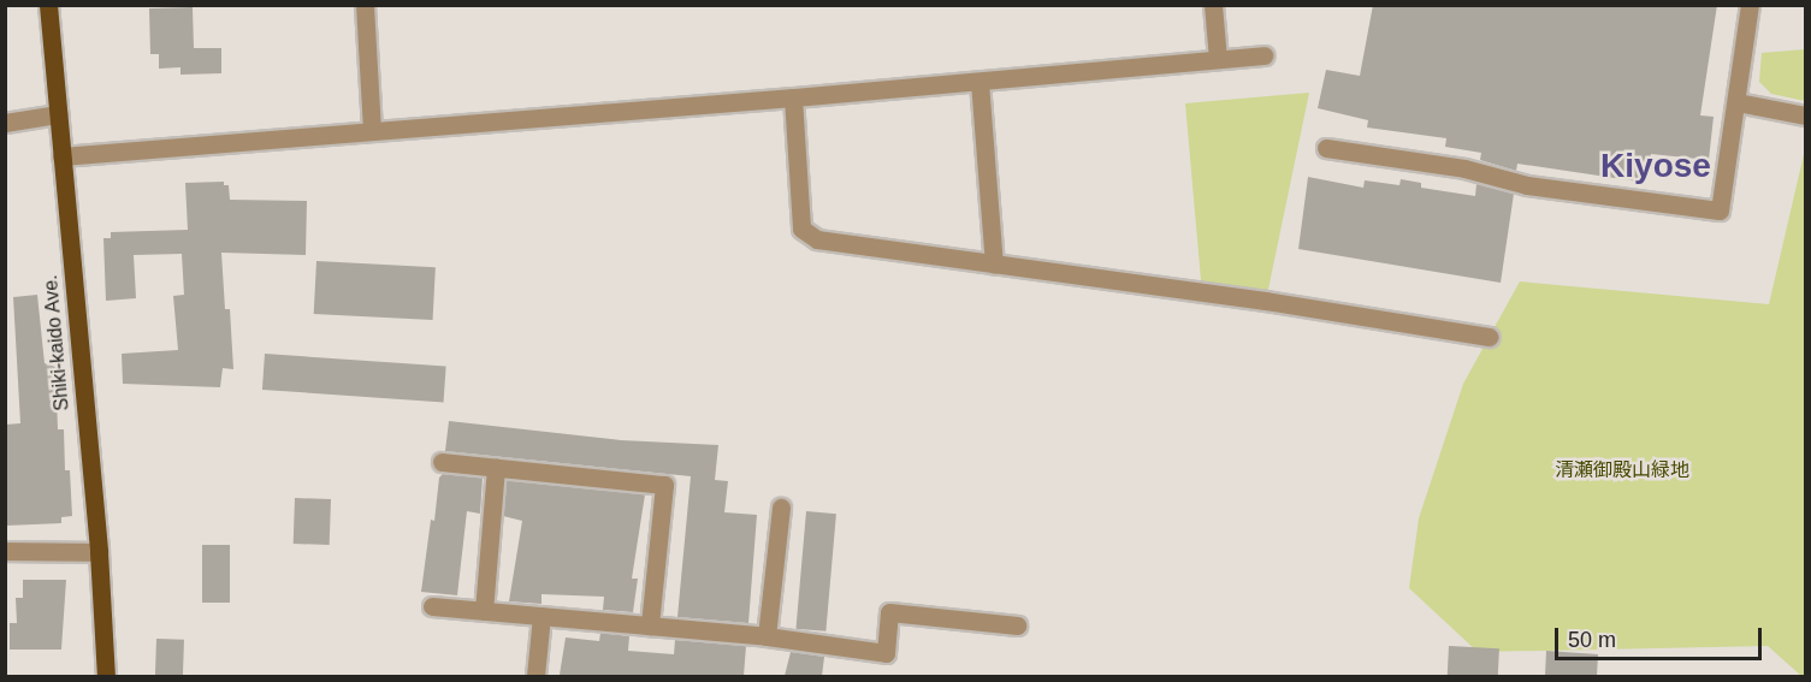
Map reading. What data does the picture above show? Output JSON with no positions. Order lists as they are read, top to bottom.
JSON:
{
  "streets": {
    "main road": ["Shiki-kaido Ave."]
  },
  "districts": ["Kiyose"],
  "parks": ["清瀬御殿山緑地"],
  "scale_bar": "50 m"
}
